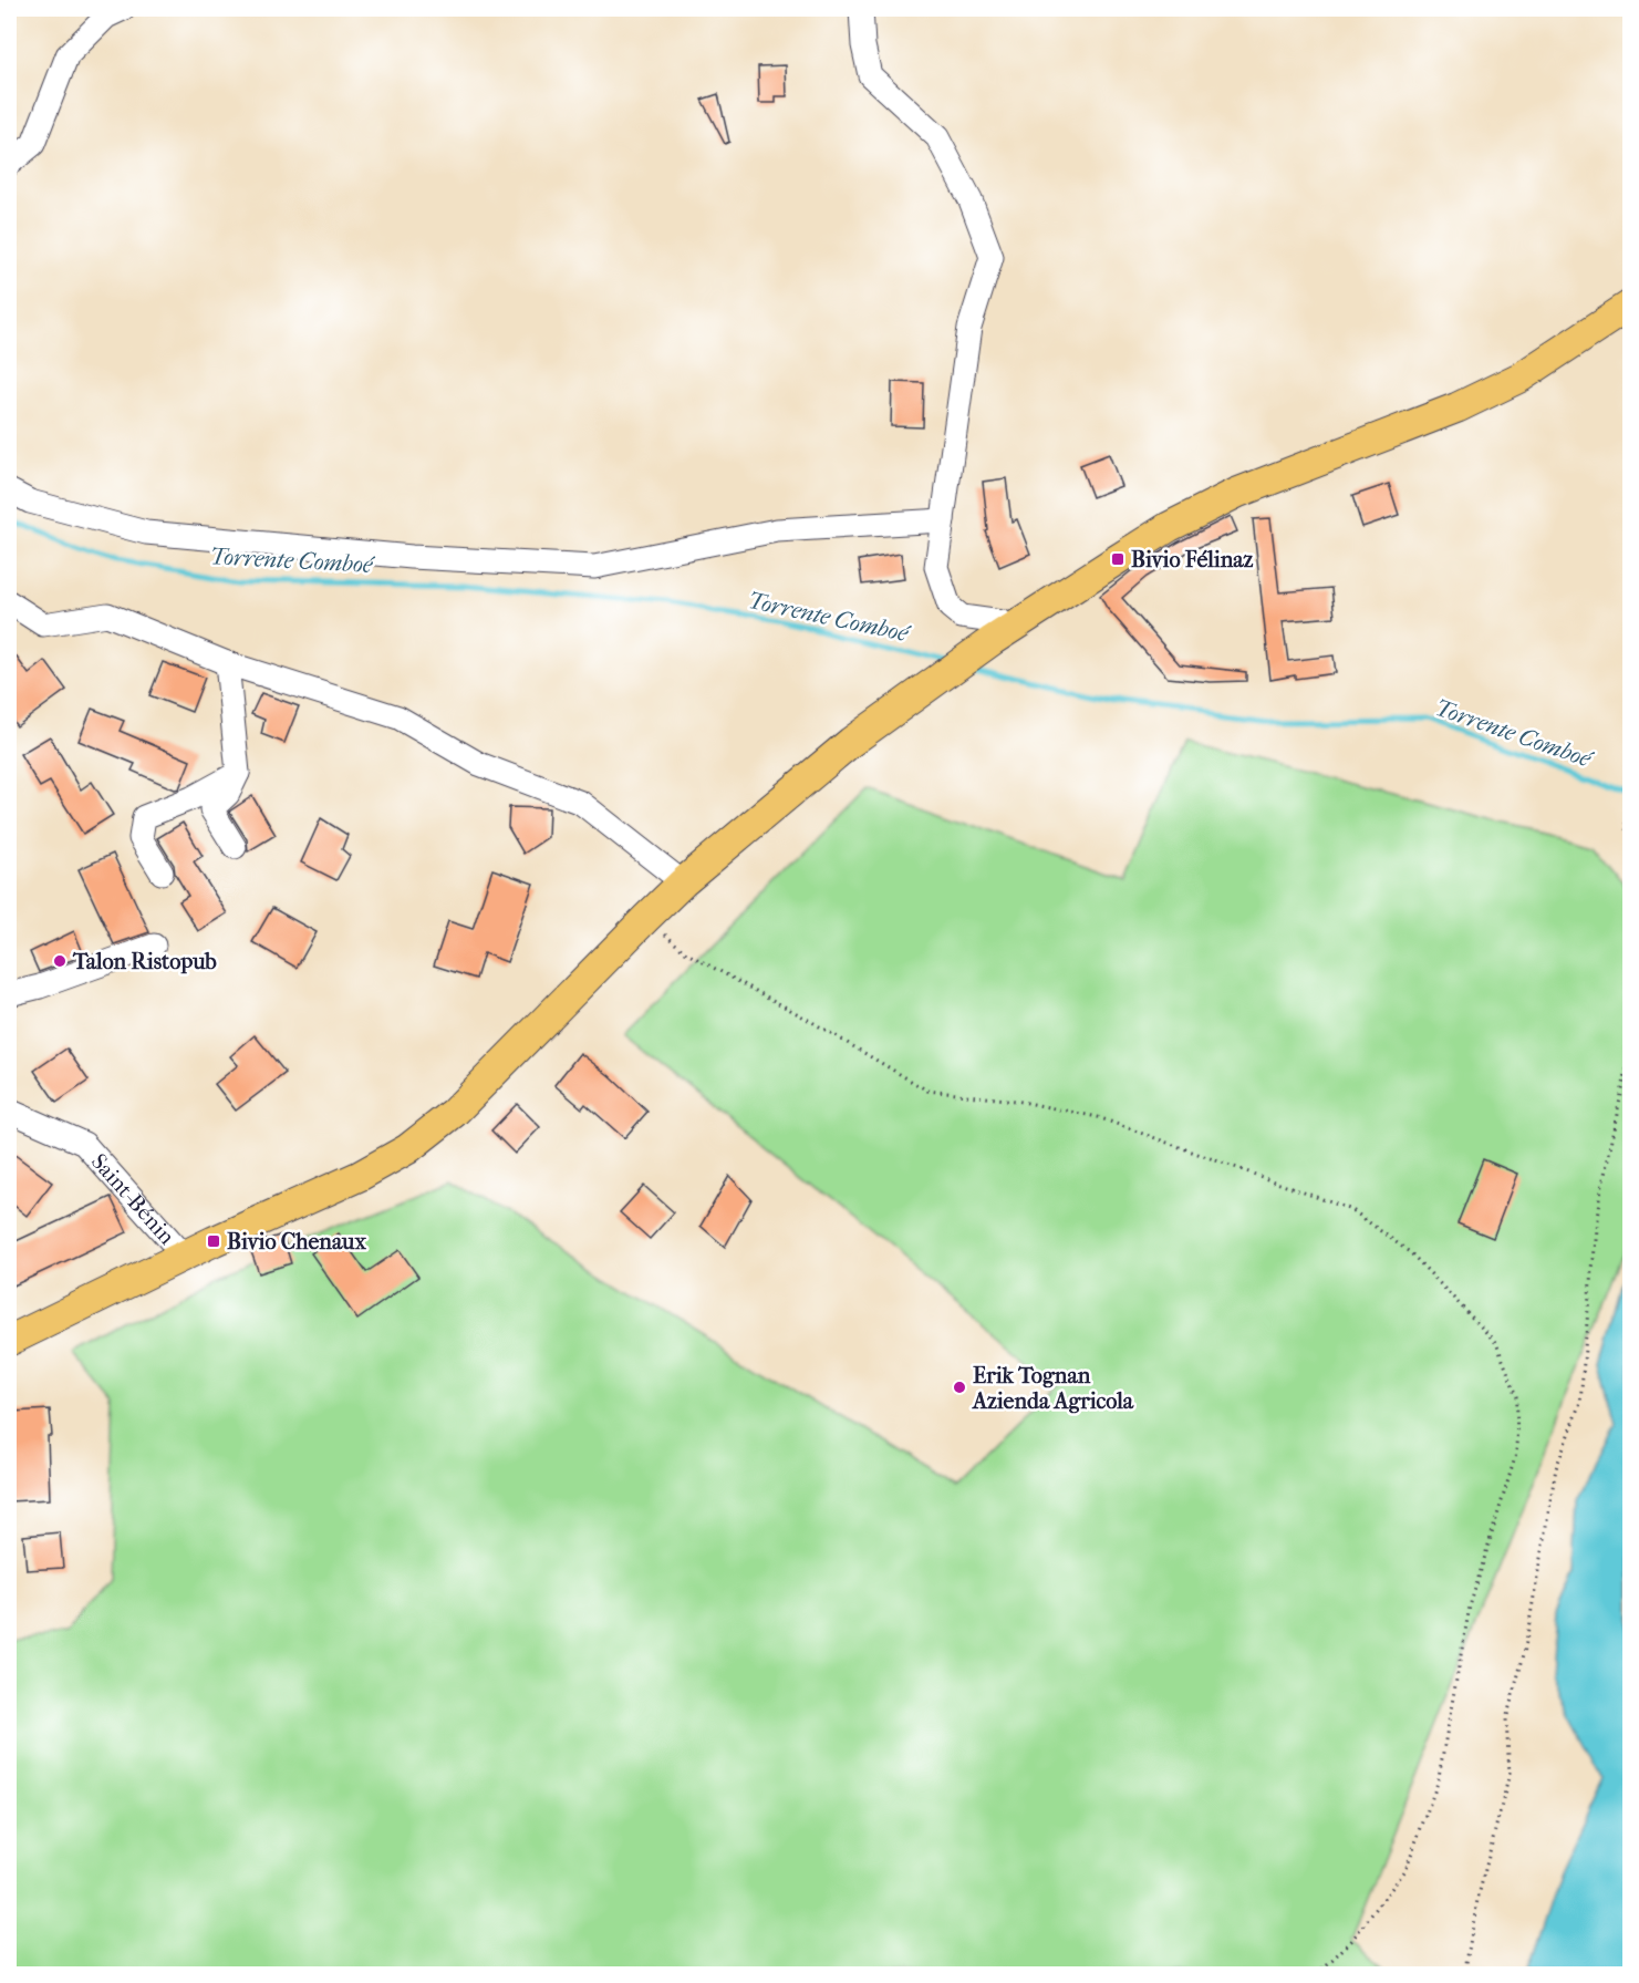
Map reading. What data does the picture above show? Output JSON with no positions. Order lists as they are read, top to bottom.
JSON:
{
  "streets": {
    "street": ["Saint-Bénin"]
  },
  "water": ["Torrente Comboé"],
  "places": {
    "transit": ["Bivio Félinaz", "Bivio Chenaux"],
    "other": ["Talon Ristopub", "Erik Tognan Azienda Agricola"]
  }
}
